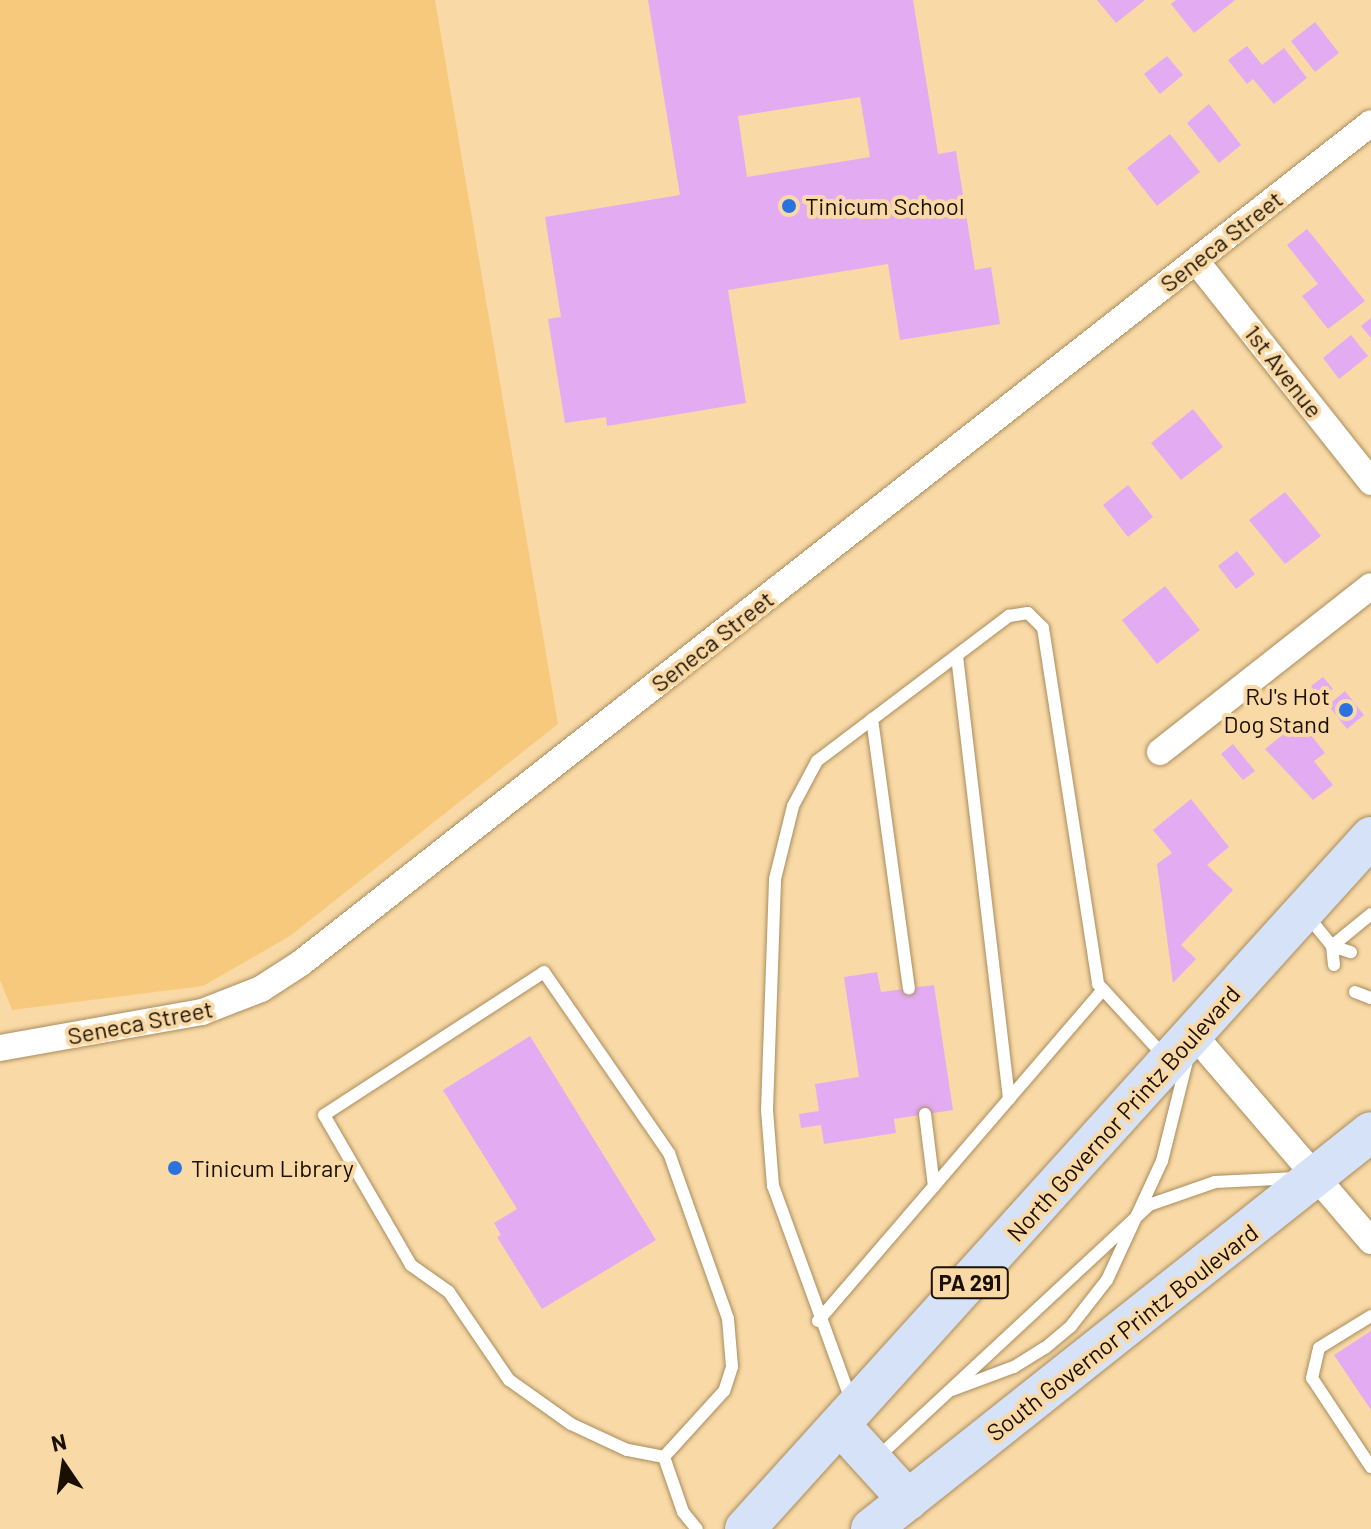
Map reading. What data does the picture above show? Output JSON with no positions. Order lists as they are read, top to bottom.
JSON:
{
  "streets": {
    "main road": ["North Governor Printz Boulevard", "PA 291", "South Governor Printz Boulevard"],
    "street": ["Seneca Street", "1st Avenue"]
  },
  "crossings": [
    ["Seneca Street", "1st Avenue"]
  ],
  "places": ["Tinicum School", "RJ's Hot Dog Stand", "Tinicum Library"],
  "north": "top"
}
